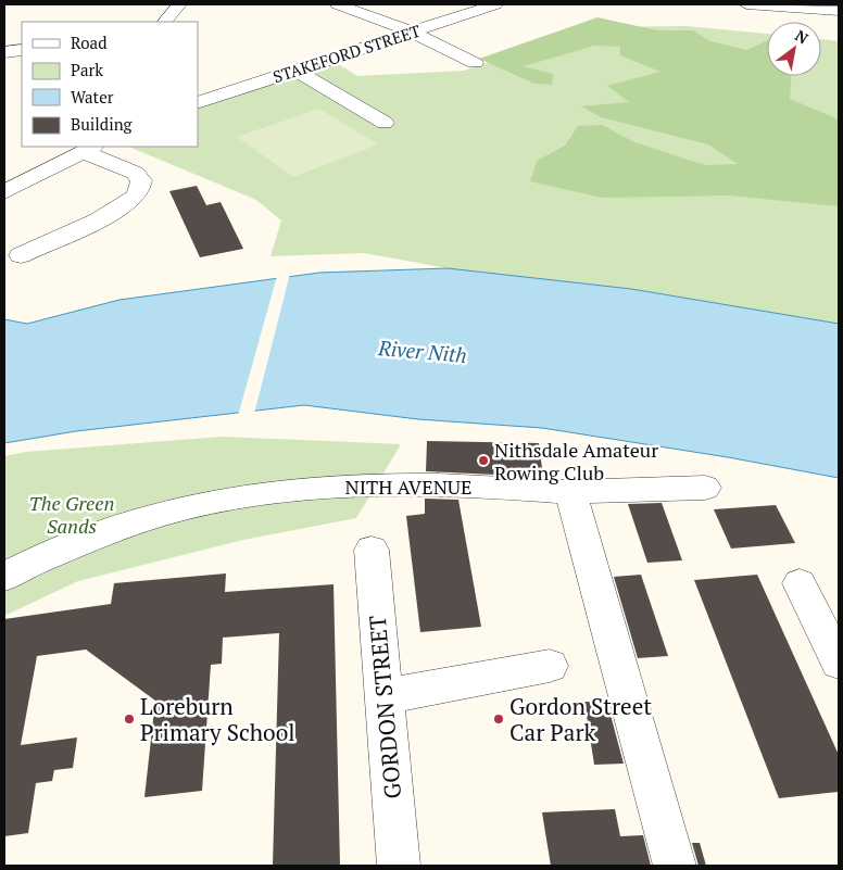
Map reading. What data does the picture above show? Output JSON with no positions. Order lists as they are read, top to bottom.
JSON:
{
  "streets": {
    "street": ["STAKEFORD STREET", "NITH AVENUE", "GORDON STREET"]
  },
  "water": ["River Nith"],
  "parks": ["The Green Sands"],
  "places": ["Nithsdale Amateur Rowing Club", "Loreburn Primary School", "Gordon Street Car Park"],
  "legend": [
    "Road",
    "Park",
    "Water",
    "Building"
  ],
  "north": "top right"
}
